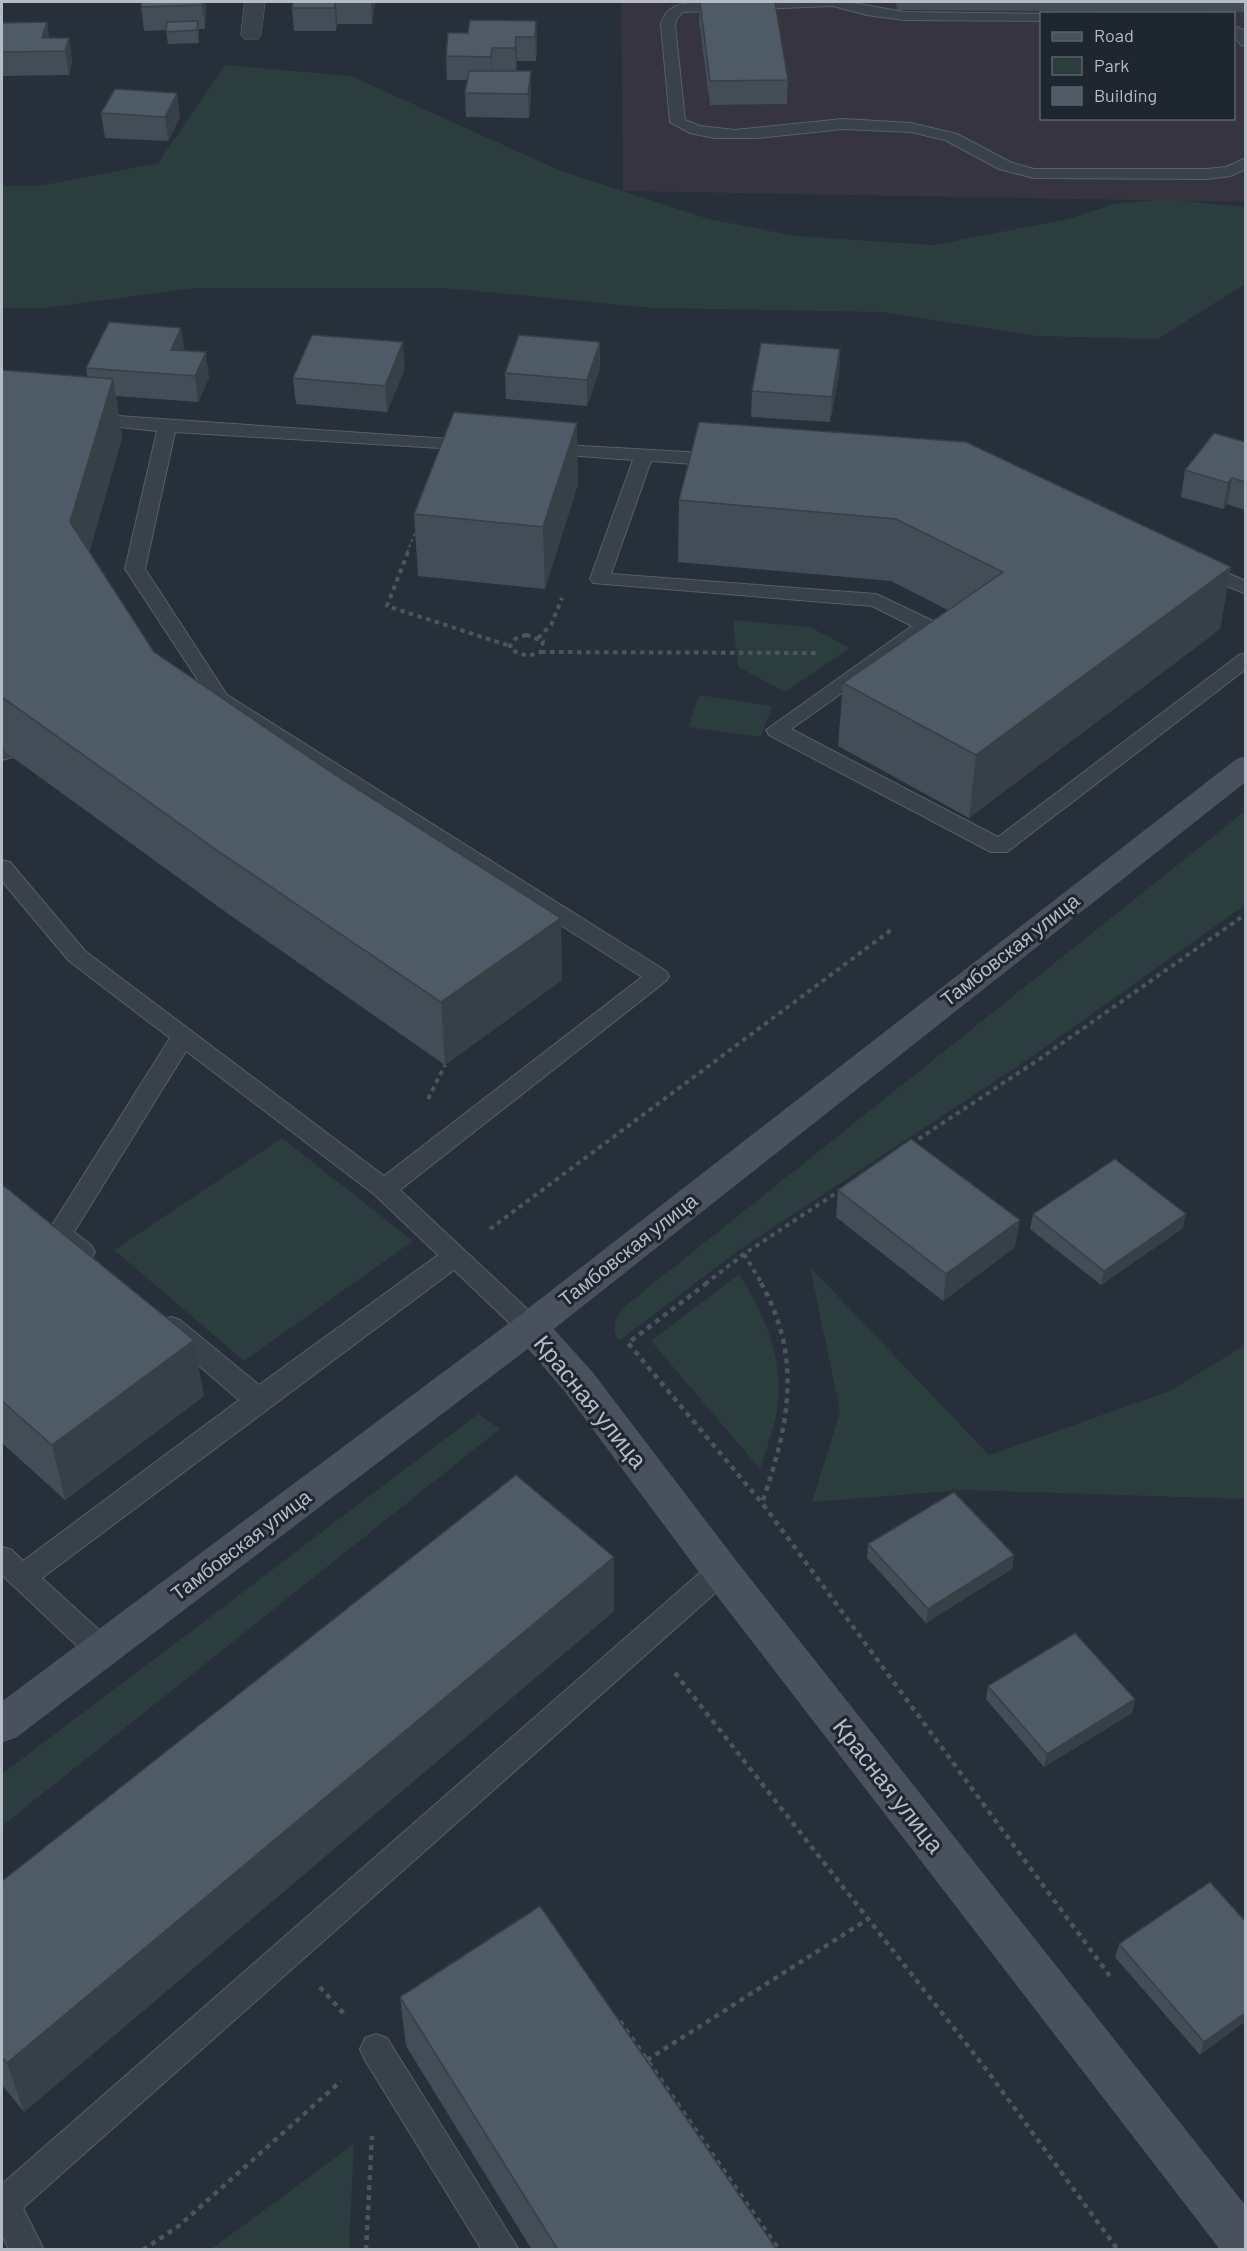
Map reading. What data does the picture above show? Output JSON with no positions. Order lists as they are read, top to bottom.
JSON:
{
  "streets": {
    "main road": ["Тамбовская улица", "Красная улица"]
  },
  "crossings": [
    ["Тамбовская улица", "Красная улица"]
  ],
  "legend": ["Road", "Park", "Building"]
}
